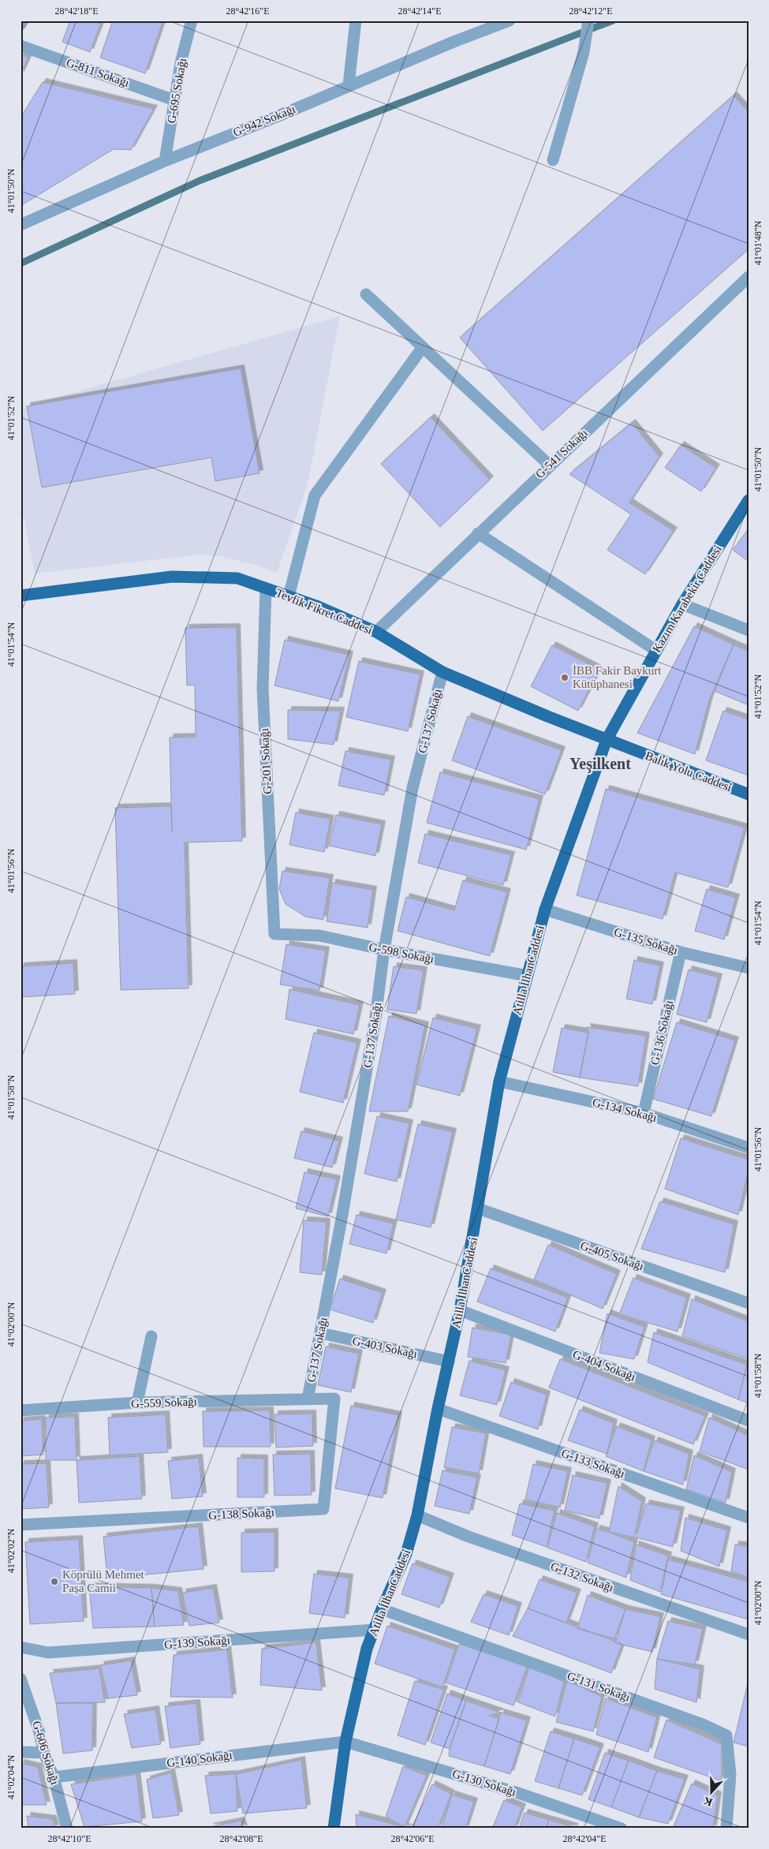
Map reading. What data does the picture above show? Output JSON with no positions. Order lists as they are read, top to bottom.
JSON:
{
  "streets": {
    "main road": [
      "Kazım Karabekir Caddesi",
      "Tevfik Fikret Caddesi",
      "Balık Yolu Caddesi",
      "Atilla İlhanCaddesi"
    ],
    "street": [
      "G-811 Sokağı",
      "G-695 Sokağı",
      "G-942 Sokağı",
      "G-541 Sokağı",
      "G-137 Sokağı",
      "G-201 Sokağı",
      "G-135 Sokağı",
      "G-598 Sokağı",
      "G-136 Sokağı",
      "G-134 Sokağı",
      "G-405 Sokağı",
      "G-403 Sokağı",
      "G-404 Sokağı",
      "G-559 Sokağı",
      "G-133 Sokağı",
      "G-138 Sokağı",
      "G-132 Sokağı",
      "G-139 Sokağı",
      "G-131 Sokağı",
      "G-606 Sokağı",
      "G-140 Sokağı",
      "G-130 Sokağı"
    ]
  },
  "crossings": [
    ["G-811 Sokağı", "G-695 Sokağı"],
    ["G-695 Sokağı", "G-942 Sokağı"],
    ["G-541 Sokağı", "Tevfik Fikret Caddesi"],
    ["Kazım Karabekir Caddesi", "Tevfik Fikret Caddesi"],
    ["Kazım Karabekir Caddesi", "Balık Yolu Caddesi"],
    ["Kazım Karabekir Caddesi", "Atilla İlhanCaddesi"],
    ["Tevfik Fikret Caddesi", "G-137 Sokağı"],
    ["Tevfik Fikret Caddesi", "G-201 Sokağı"],
    ["Tevfik Fikret Caddesi", "Balık Yolu Caddesi"],
    ["Tevfik Fikret Caddesi", "Atilla İlhanCaddesi"],
    ["G-137 Sokağı", "G-598 Sokağı"],
    ["G-137 Sokağı", "G-403 Sokağı"],
    ["G-137 Sokağı", "G-559 Sokağı"],
    ["G-137 Sokağı", "G-138 Sokağı"],
    ["G-201 Sokağı", "G-598 Sokağı"],
    ["Balık Yolu Caddesi", "Atilla İlhanCaddesi"],
    ["G-135 Sokağı", "Atilla İlhanCaddesi"],
    ["G-135 Sokağı", "G-136 Sokağı"],
    ["G-598 Sokağı", "Atilla İlhanCaddesi"],
    ["Atilla İlhanCaddesi", "G-134 Sokağı"],
    ["Atilla İlhanCaddesi", "G-405 Sokağı"],
    ["Atilla İlhanCaddesi", "G-403 Sokağı"],
    ["Atilla İlhanCaddesi", "G-404 Sokağı"],
    ["Atilla İlhanCaddesi", "G-133 Sokağı"],
    ["Atilla İlhanCaddesi", "G-132 Sokağı"],
    ["Atilla İlhanCaddesi", "G-139 Sokağı"],
    ["Atilla İlhanCaddesi", "G-131 Sokağı"],
    ["Atilla İlhanCaddesi", "G-140 Sokağı"],
    ["Atilla İlhanCaddesi", "G-130 Sokağı"],
    ["G-136 Sokağı", "G-134 Sokağı"],
    ["G-559 Sokağı", "G-138 Sokağı"],
    ["G-606 Sokağı", "G-140 Sokağı"],
    ["G-140 Sokağı", "G-130 Sokağı"]
  ],
  "districts": ["Yeşilkent"],
  "places": ["İBB Fakir Baykurt Kütüphanesi", "Köprülü Mehmet Paşa Camii"],
  "north": "bottom",
  "coordinates": [
    "28°42'18\"E",
    "28°42'16\"E",
    "28°42'14\"E",
    "28°42'12\"E",
    "41°01'50\"N",
    "41°01'48\"N",
    "41°01'52\"N",
    "41°01'54\"N",
    "41°01'56\"N",
    "41°01'58\"N",
    "41°02'00\"N",
    "41°02'02\"N",
    "41°02'04\"N",
    "28°42'10\"E",
    "28°42'08\"E",
    "28°42'06\"E",
    "28°42'04\"E"
  ]
}
